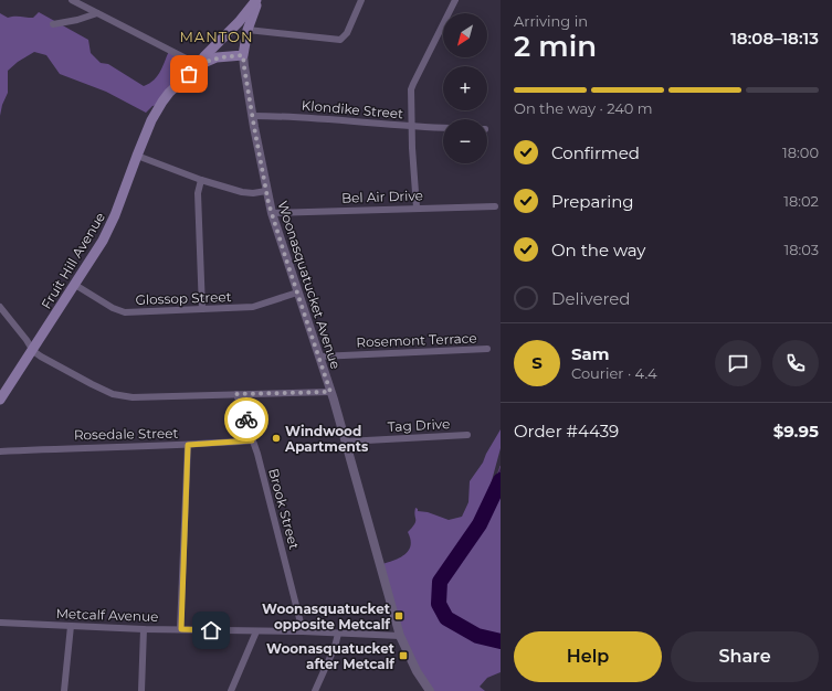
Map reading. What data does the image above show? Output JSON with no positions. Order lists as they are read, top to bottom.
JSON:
{
  "streets": {
    "main road": ["Fruit Hill Avenue", "Woonasquatucket Avenue"],
    "street": [
      "Klondike Street",
      "Bel Air Drive",
      "Glossop Street",
      "Rosemont Terrace",
      "Tag Drive",
      "Rosedale Street",
      "Brook Street",
      "Metcalf Avenue"
    ]
  },
  "crossings": [
    ["Klondike Street", "Woonasquatucket Avenue"],
    ["Bel Air Drive", "Woonasquatucket Avenue"],
    ["Fruit Hill Avenue", "Woonasquatucket Avenue"],
    ["Fruit Hill Avenue", "Glossop Street"],
    ["Woonasquatucket Avenue", "Glossop Street"],
    ["Woonasquatucket Avenue", "Rosemont Terrace"],
    ["Woonasquatucket Avenue", "Tag Drive"],
    ["Woonasquatucket Avenue", "Metcalf Avenue"],
    ["Rosedale Street", "Brook Street"],
    ["Brook Street", "Metcalf Avenue"]
  ],
  "districts": ["MANTON"],
  "places": {
    "other": ["Windwood Apartments"],
    "transit": ["Woonasquatucket opposite Metcalf", "Woonasquatucket after Metcalf"]
  },
  "north": "bottom left",
  "page": {
    "heading": ["2 min", "Arriving in", "18:08–18:13"],
    "panel": [
      "Sam",
      "Courier · 4.4",
      "Order #4439",
      "$9.95"
    ],
    "map_buttons": ["+", "−"],
    "bar": "On the way · 240 m",
    "list": [
      ["Confirmed", "18:00"],
      ["Preparing", "18:02"],
      ["On the way", "18:03"],
      "Delivered"
    ],
    "round": "S",
    "buttons": ["Help", "Share"]
  }
}
